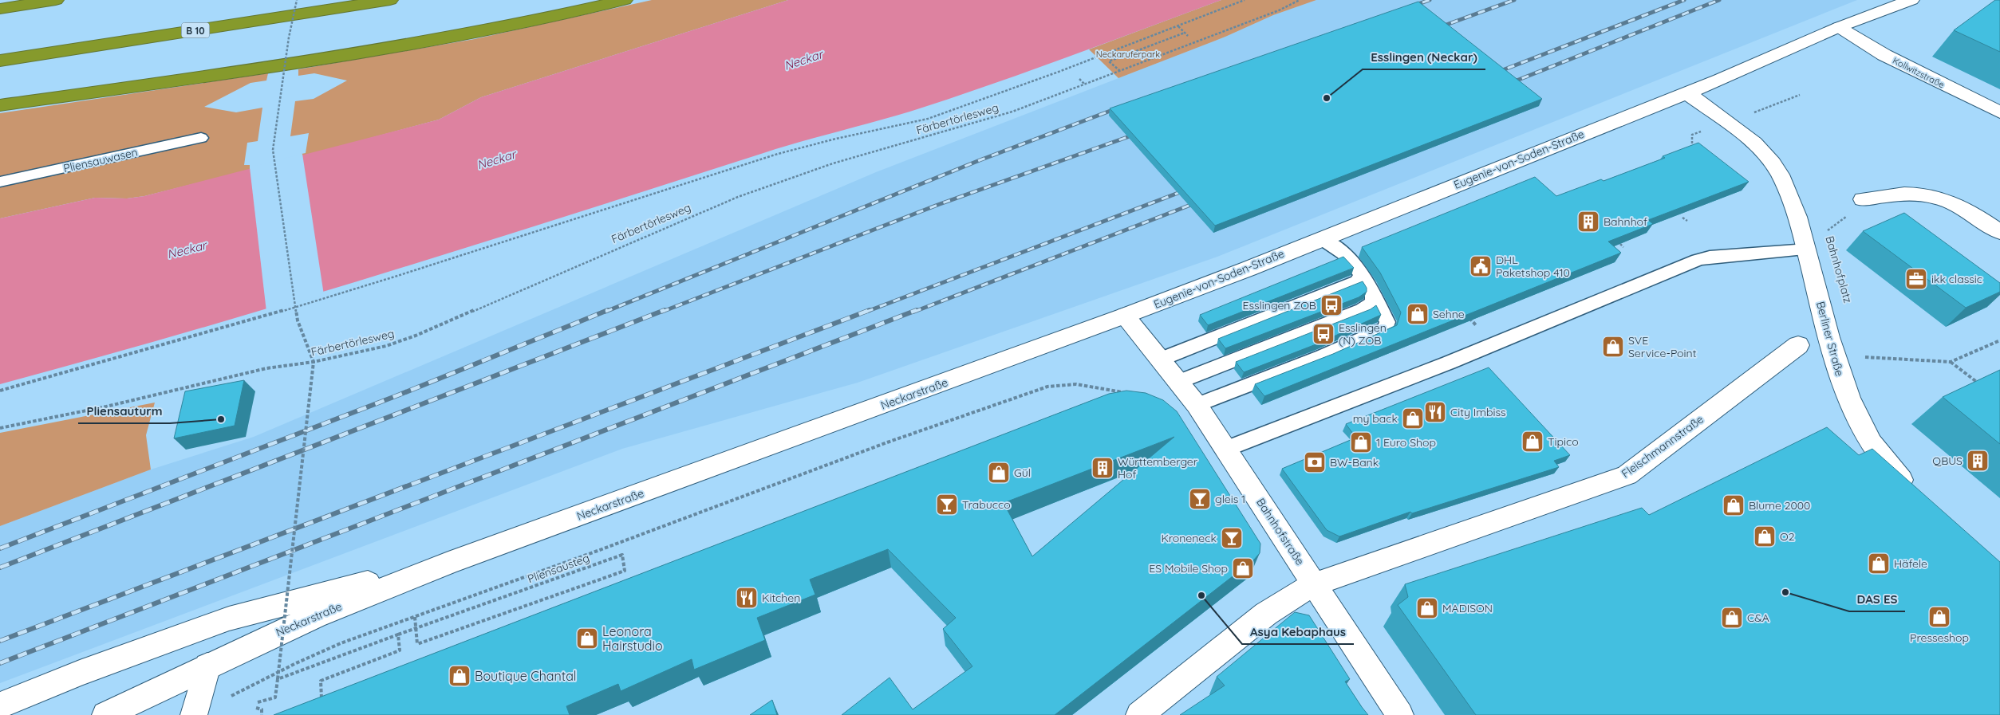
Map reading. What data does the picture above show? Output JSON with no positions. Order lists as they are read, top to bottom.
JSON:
{
  "streets": {
    "highway": ["B 10"],
    "main road": [
      "Kollwitzstraße",
      "Eugenie-von-Soden-Straße",
      "Berliner Straße",
      "Neckarstraße",
      "Fleischmannstraße",
      "Bahnhofstraße"
    ],
    "lane": ["Pliensauwasen"],
    "path": ["Färbertörlesweg", "Bahnhofplatz", "Pliensausteg"]
  },
  "crossings": [
    ["Kollwitzstraße", "Eugenie-von-Soden-Straße"],
    ["Eugenie-von-Soden-Straße", "Berliner Straße"],
    ["Eugenie-von-Soden-Straße", "Neckarstraße"],
    ["Eugenie-von-Soden-Straße", "Bahnhofstraße"],
    ["Neckarstraße", "Bahnhofstraße"],
    ["Fleischmannstraße", "Bahnhofstraße"]
  ],
  "water": ["Neckar"],
  "parks": ["Neckaruferpark"],
  "places": {
    "other": [
      "Esslingen (Neckar)",
      "Pliensauturm",
      "DAS ES",
      "Asya Kebaphaus"
    ],
    "building": ["Bahnhof", "QBUS", "Württemberger Hof"],
    "public building": ["DHL Paketshop 410"],
    "office": ["ikk classic"],
    "bus stop": ["Esslingen ZOB", "Esslingen (N) ZOB"],
    "shop": [
      "Sehne",
      "SVE Service-Point",
      "my back",
      "Tipico",
      "1 Euro Shop",
      "Gül",
      "Blume 2000",
      "O2",
      "Häfele",
      "ES Mobile Shop",
      "MADISON",
      "Presseshop",
      "C&A",
      "Leonora Hairstudio",
      "Boutique Chantal"
    ],
    "restaurant": ["City Imbiss", "Kitchen"],
    "bank": ["BW-Bank"],
    "bar": ["gleis 1", "Trabucco", "Kroneneck"]
  }
}
